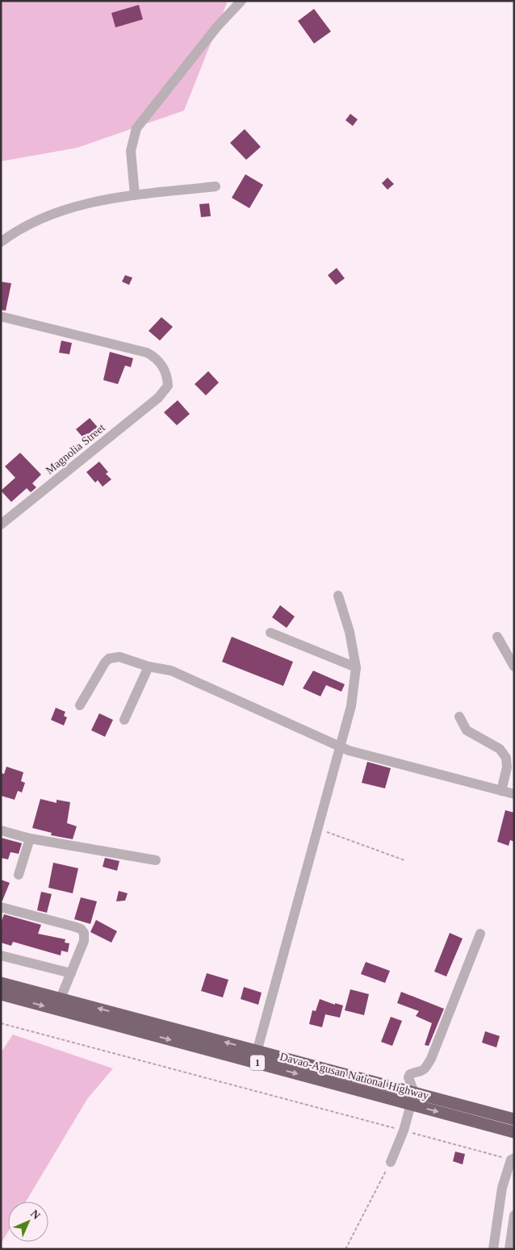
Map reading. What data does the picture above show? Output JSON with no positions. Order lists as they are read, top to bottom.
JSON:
{
  "streets": {
    "highway": ["1", "Davao-Agusan National Highway"],
    "street": ["Magnolia Street"]
  },
  "north": "top right"
}
